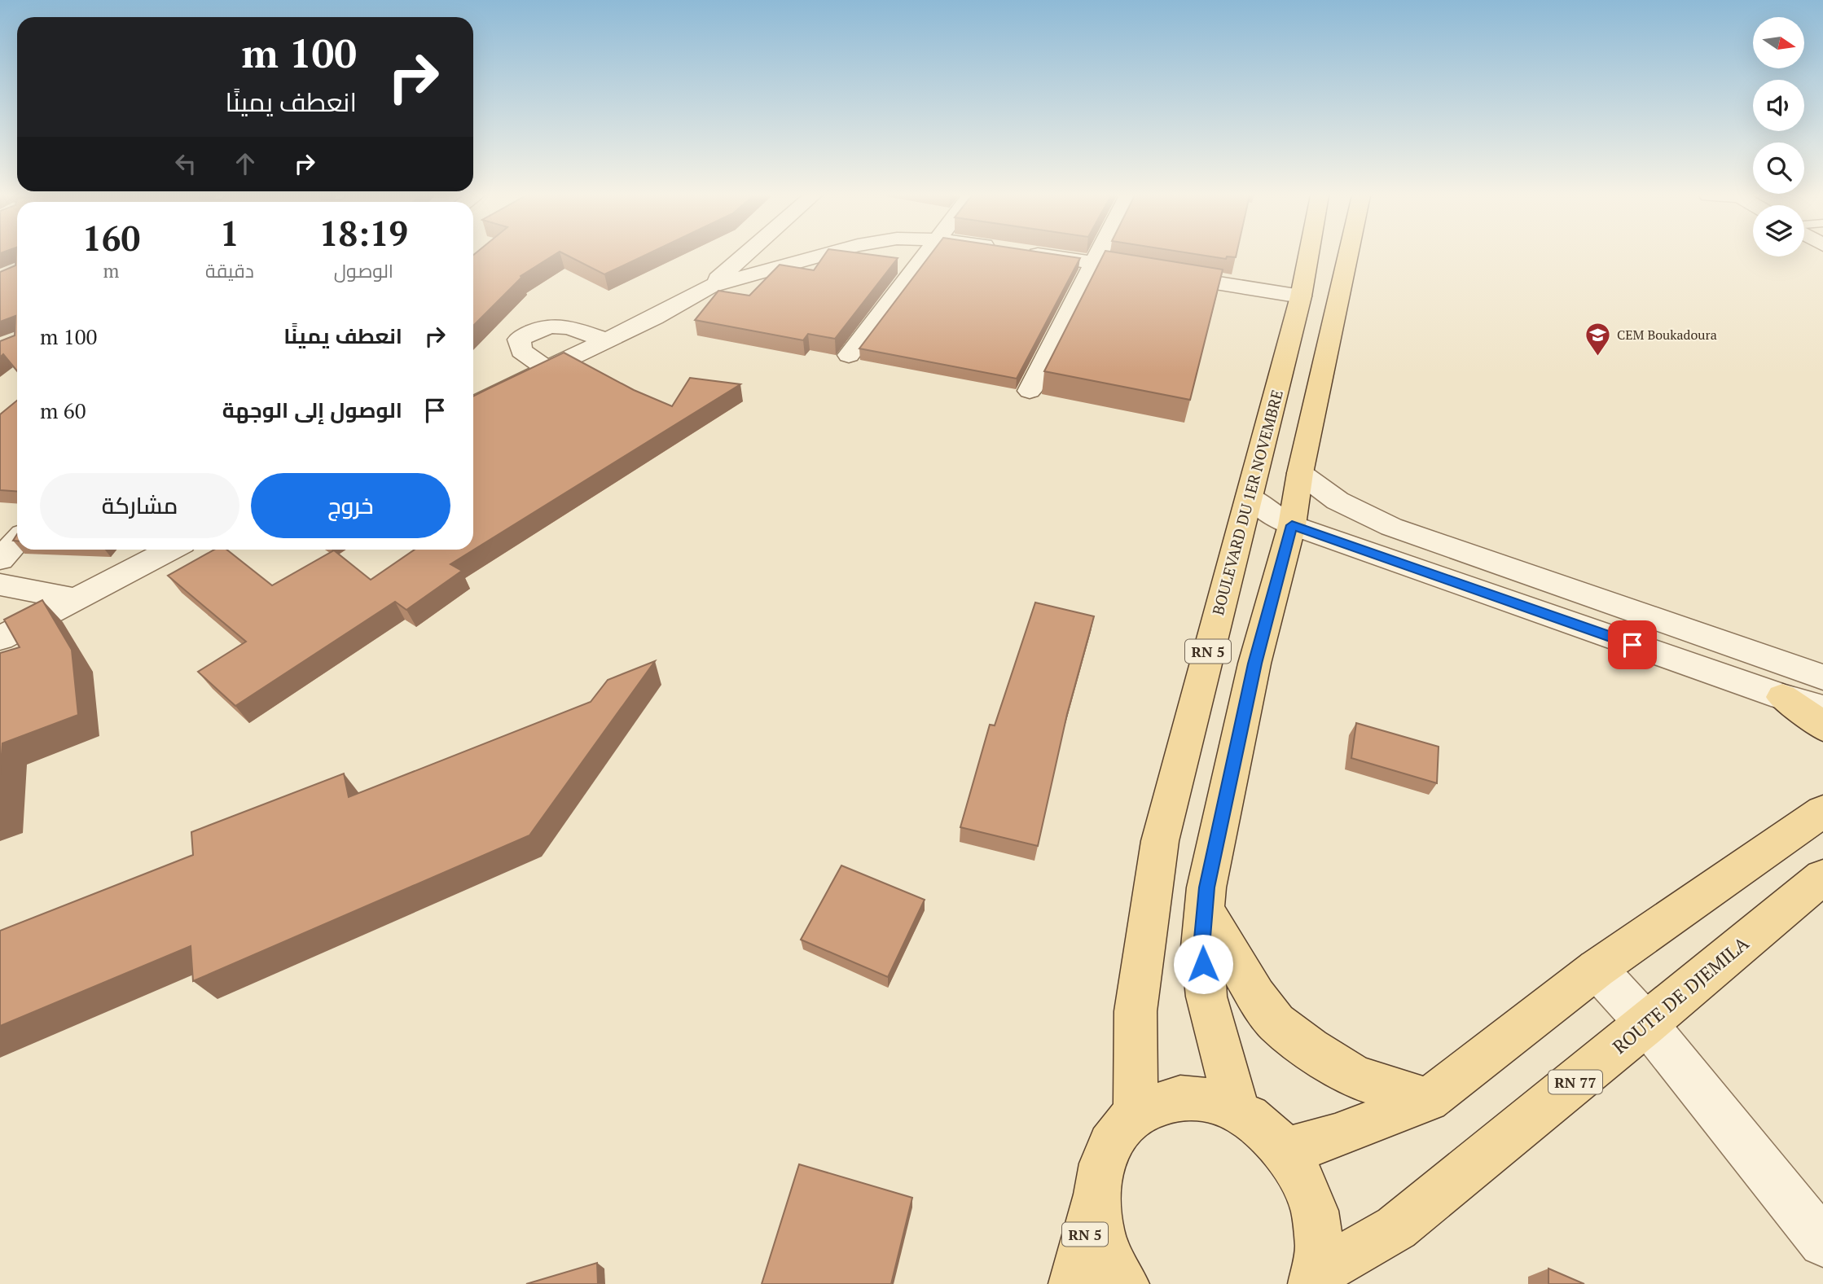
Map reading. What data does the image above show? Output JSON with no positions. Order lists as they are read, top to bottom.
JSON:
{
  "streets": {
    "main road": [
      "BOULEVARD DU 1ER NOVEMBRE",
      "RN 5",
      "ROUTE DE DJEMILA",
      "RN 77"
    ]
  },
  "places": {
    "school or university": ["CEM Boukadoura"]
  },
  "north": "right",
  "page": {
    "turn": ["100 m", "انعطف يمينًا"],
    "eta": [
      "18:19",
      "الوصول",
      "1",
      "دقيقة",
      "160",
      "m"
    ],
    "list": [
      {
        "name": "انعطف يمينًا",
        "value": "100 m"
      },
      {
        "name": "الوصول إلى الوجهة",
        "value": "60 m"
      }
    ],
    "buttons": ["خروج", "مشاركة"]
  }
}
